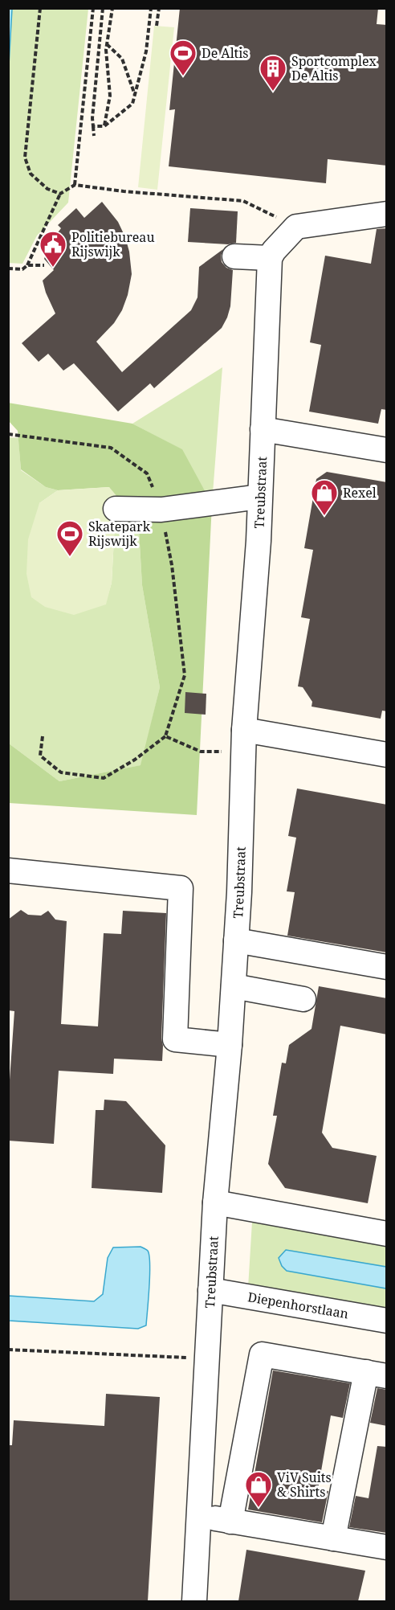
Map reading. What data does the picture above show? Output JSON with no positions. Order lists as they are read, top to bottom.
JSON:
{
  "streets": {
    "street": ["Treubstraat", "Diepenhorstlaan"]
  },
  "crossings": [
    ["Treubstraat", "Diepenhorstlaan"]
  ],
  "places": {
    "sports": ["De Altis", "Skatepark Rijswijk"],
    "building": ["Sportcomplex De Altis"],
    "public building": ["Politiebureau Rijswijk"],
    "shop": ["Rexel", "ViV Suits & Shirts"]
  }
}
